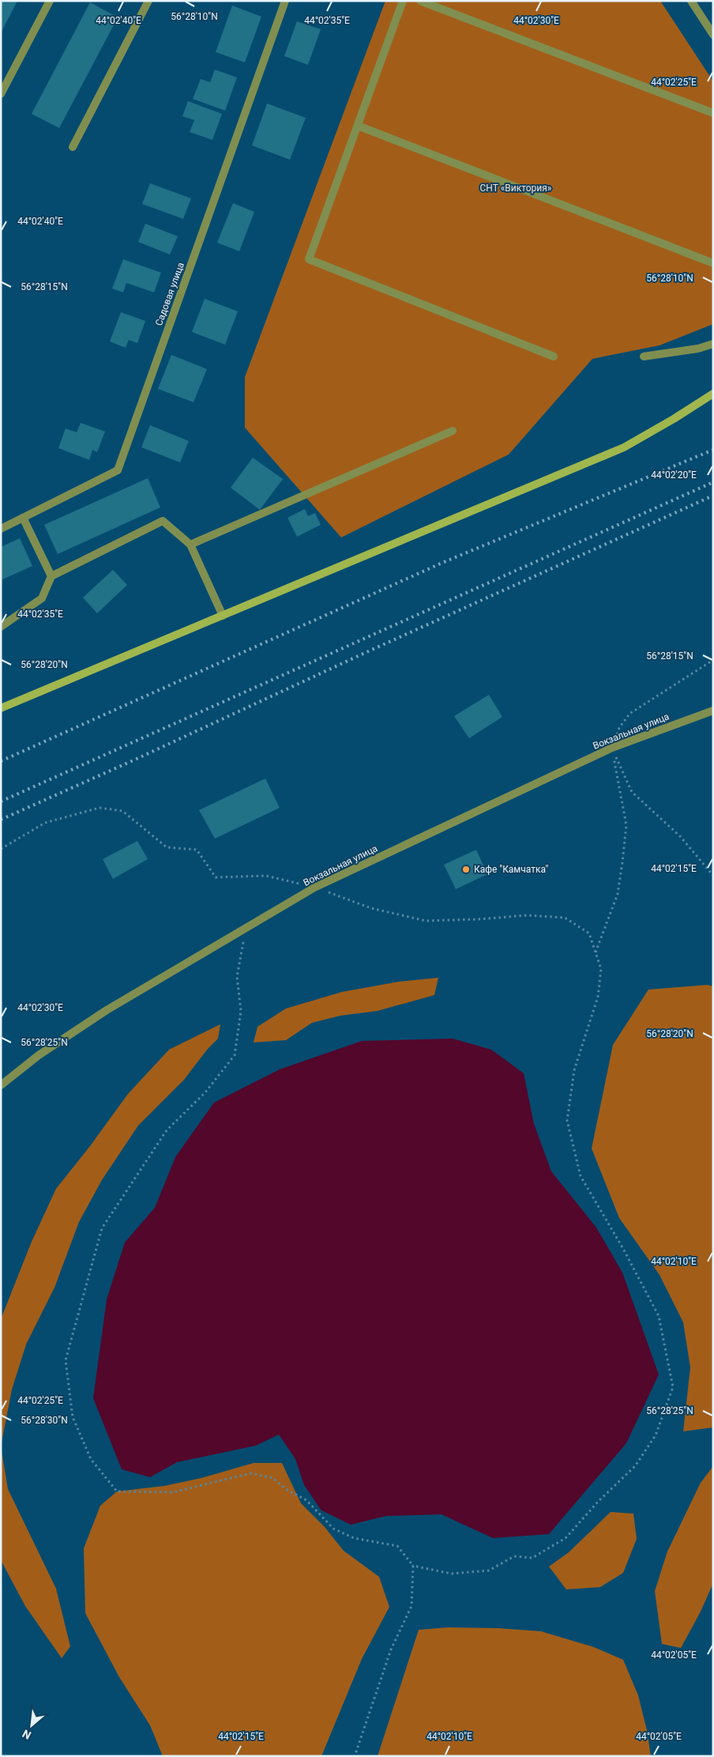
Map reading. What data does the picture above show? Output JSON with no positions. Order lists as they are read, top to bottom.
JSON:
{
  "streets": {
    "street": ["Садовая улица", "Вокзальная улица"]
  },
  "parks": ["СНТ «Виктория»"],
  "places": ["Кафе \"Камчатка\""],
  "north": "bottom left",
  "coordinates": [
    "56°28'10\"N",
    "44°02'40\"E",
    "44°02'35\"E",
    "44°02'30\"E",
    "44°02'25\"E",
    "56°28'15\"N",
    "44°02'20\"E",
    "56°28'20\"N",
    "44°02'15\"E",
    "56°28'25\"N",
    "44°02'10\"E",
    "56°28'30\"N",
    "44°02'05\"E"
  ]
}
